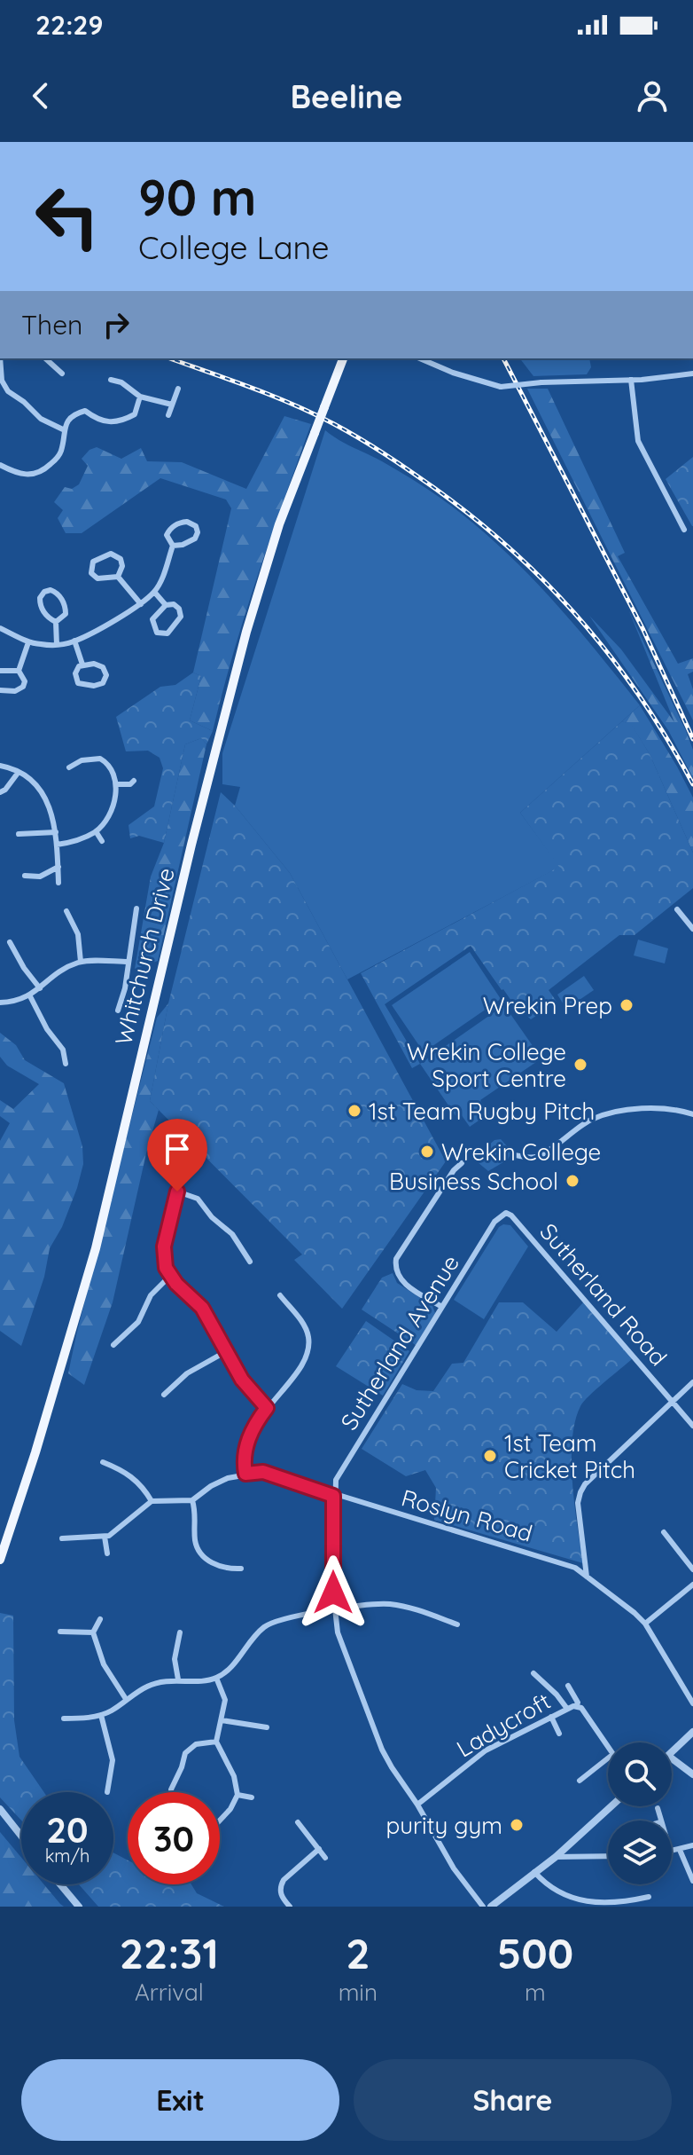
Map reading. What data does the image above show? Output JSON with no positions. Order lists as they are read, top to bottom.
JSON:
{
  "streets": {
    "main road": ["Whitchurch Drive"],
    "street": [
      "Sutherland Road",
      "Sutherland Avenue",
      "Roslyn Road",
      "Ladycroft"
    ]
  },
  "crossings": [
    ["Sutherland Road", "Sutherland Avenue"],
    ["Sutherland Avenue", "Roslyn Road"]
  ],
  "places": [
    "Wrekin Prep",
    "Wrekin College Sport Centre",
    "1st Team Rugby Pitch",
    "Wrekin College",
    "Business School",
    "1st Team Cricket Pitch",
    "purity gym"
  ],
  "page": {
    "status": "22:29",
    "header": "Beeline",
    "turn": ["90 m", "College Lane"],
    "then": "Then",
    "speed": "20 km/h",
    "limit": "30",
    "eta": [
      "22:31",
      "Arrival",
      "2",
      "min",
      "500",
      "m"
    ],
    "buttons": ["Exit", "Share"]
  }
}
